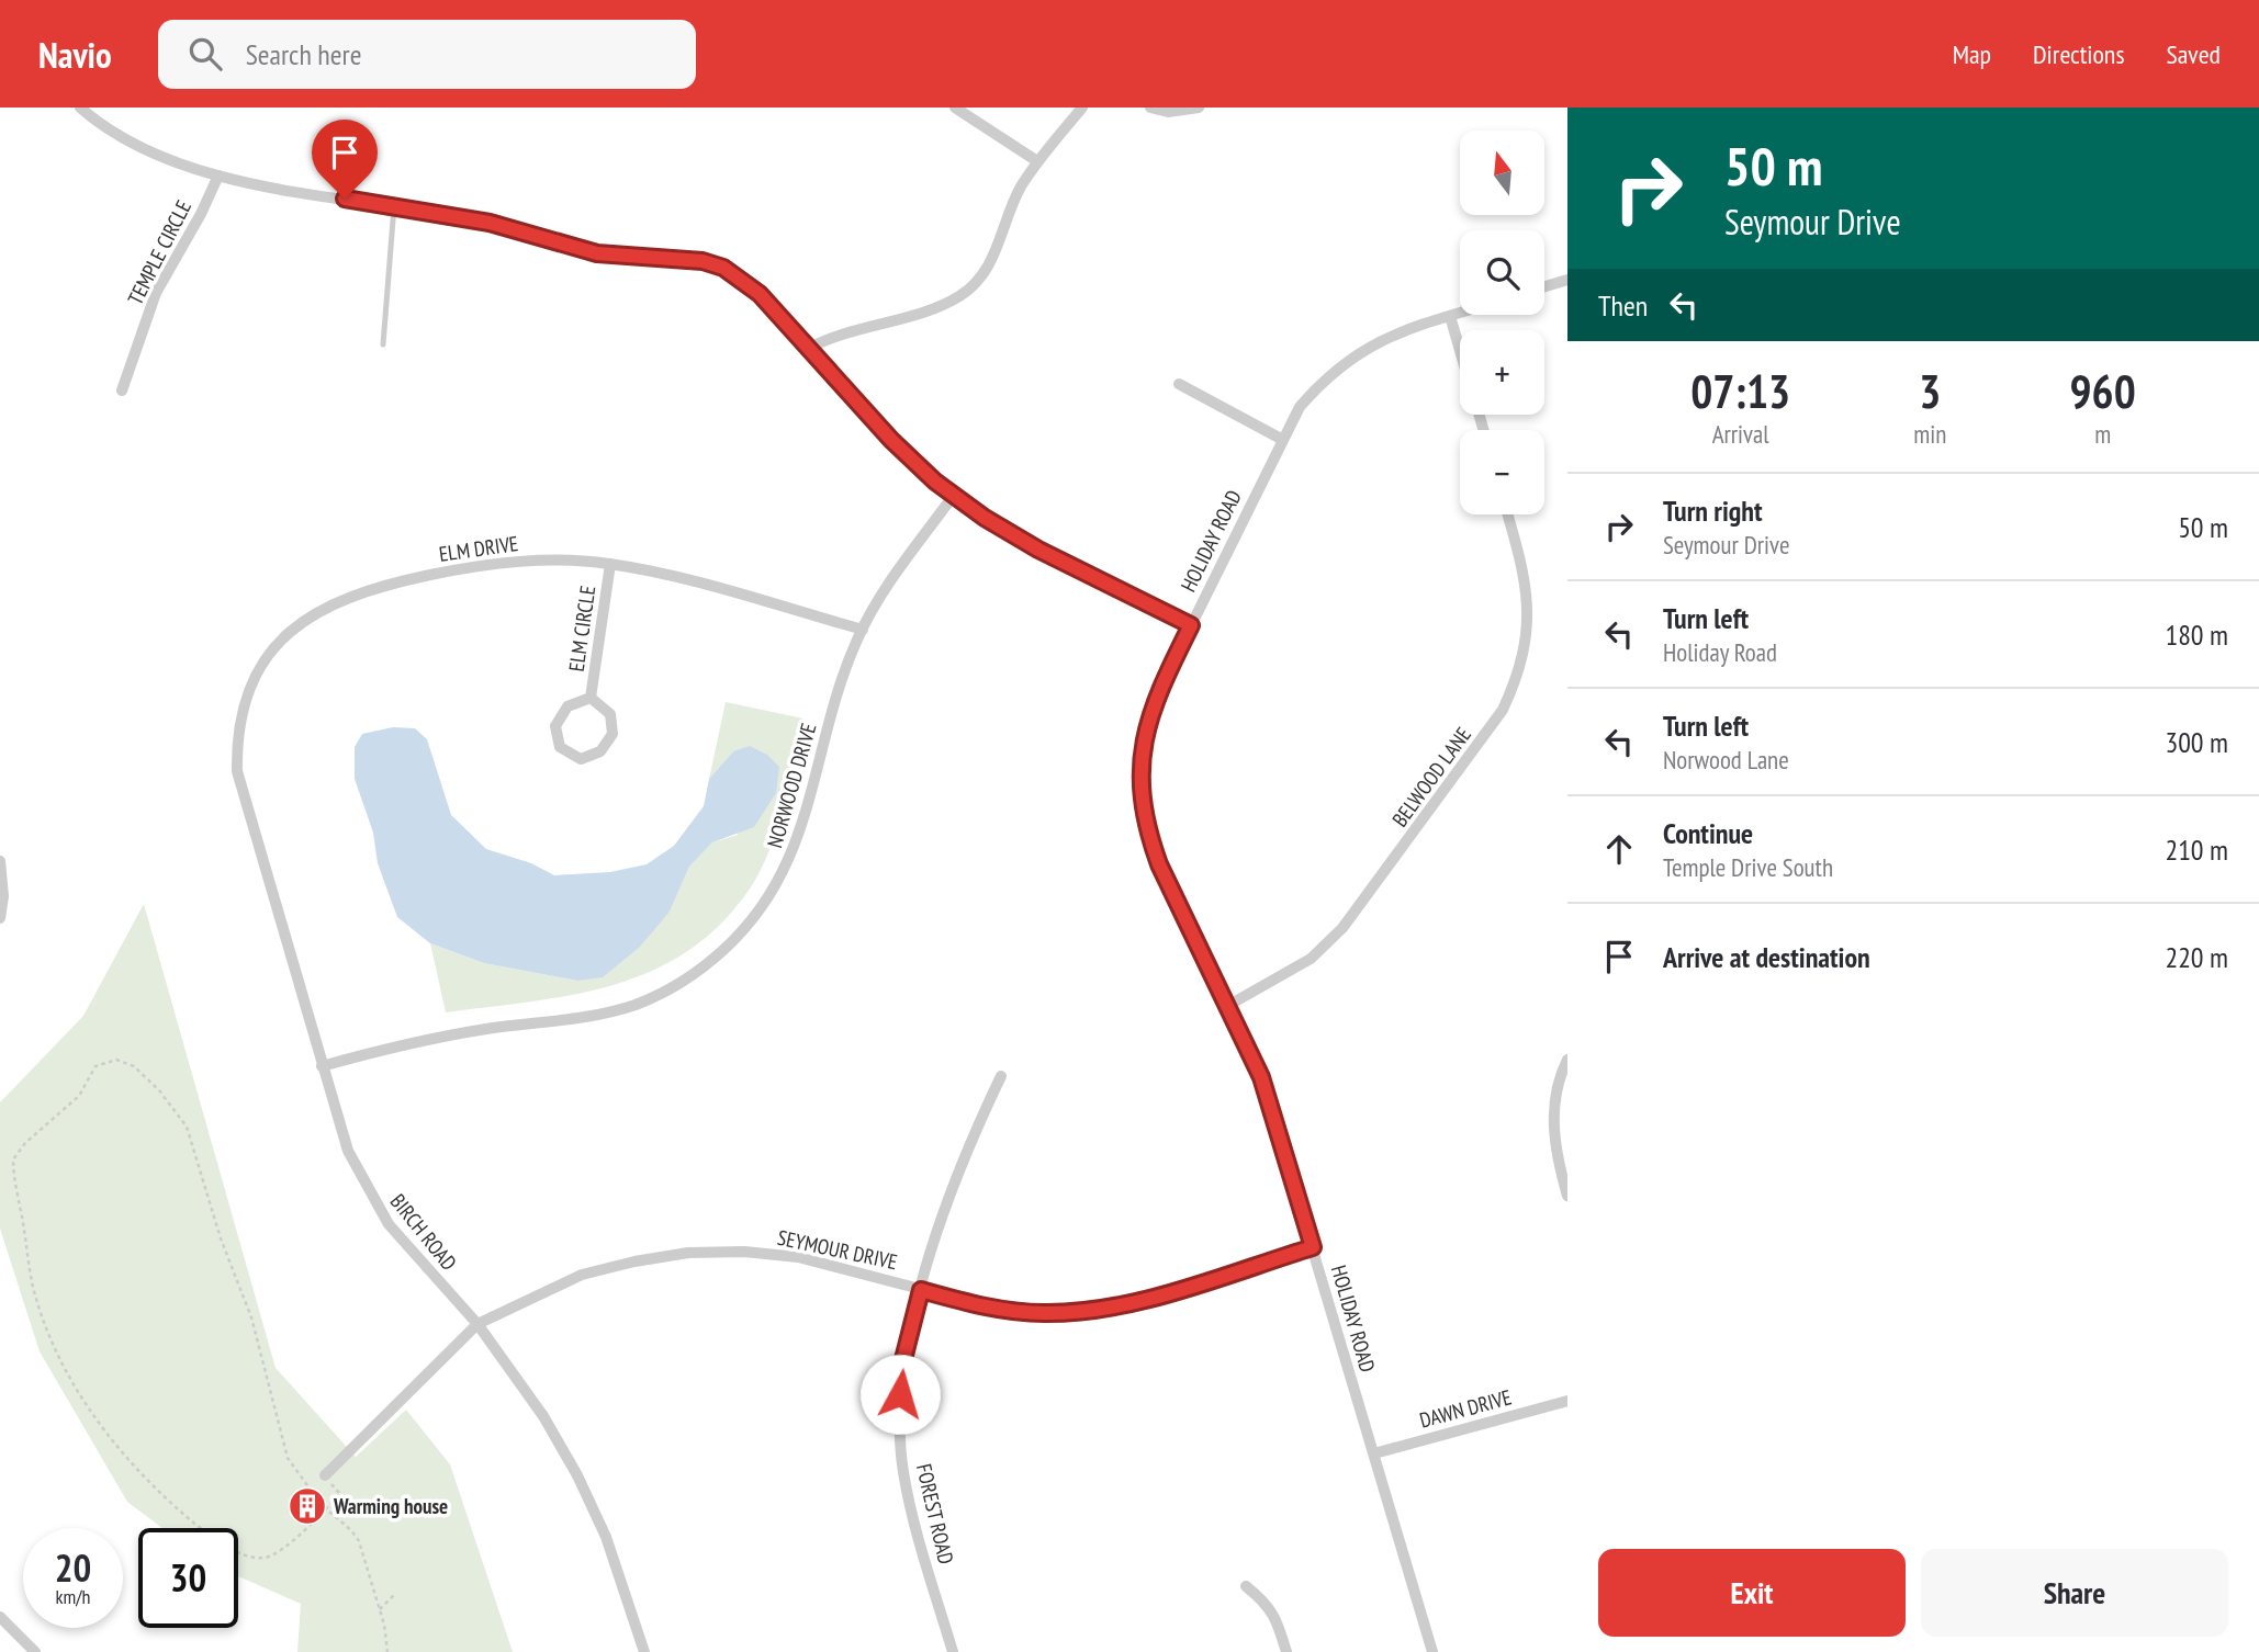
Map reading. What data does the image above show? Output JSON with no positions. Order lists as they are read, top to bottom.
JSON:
{
  "streets": {
    "street": [
      "TEMPLE CIRCLE",
      "HOLIDAY ROAD",
      "ELM DRIVE",
      "ELM CIRCLE",
      "BELWOOD LANE",
      "NORWOOD DRIVE",
      "BIRCH ROAD",
      "SEYMOUR DRIVE",
      "DAWN DRIVE",
      "FOREST ROAD"
    ]
  },
  "crossings": [
    ["HOLIDAY ROAD", "BELWOOD LANE"],
    ["HOLIDAY ROAD", "SEYMOUR DRIVE"],
    ["HOLIDAY ROAD", "DAWN DRIVE"],
    ["ELM DRIVE", "ELM CIRCLE"],
    ["ELM DRIVE", "NORWOOD DRIVE"],
    ["ELM DRIVE", "BIRCH ROAD"],
    ["NORWOOD DRIVE", "BIRCH ROAD"],
    ["BIRCH ROAD", "SEYMOUR DRIVE"],
    ["SEYMOUR DRIVE", "FOREST ROAD"]
  ],
  "places": {
    "building": ["Warming house"]
  },
  "north": "top",
  "page": {
    "header": "Navio",
    "search": "Search here",
    "nav": ["Map", "Directions", "Saved"],
    "turn": ["50 m", "Seymour Drive"],
    "map_buttons": ["+", "−"],
    "then": "Then",
    "eta": [
      "07:13",
      "Arrival",
      "3",
      "min",
      "960",
      "m"
    ],
    "list": [
      {
        "name": "Turn right",
        "note": "Seymour Drive",
        "value": "50 m"
      },
      {
        "name": "Turn left",
        "note": "Holiday Road",
        "value": "180 m"
      },
      {
        "name": "Turn left",
        "note": "Norwood Lane",
        "value": "300 m"
      },
      {
        "name": "Continue",
        "note": "Temple Drive South",
        "value": "210 m"
      },
      {
        "name": "Arrive at destination",
        "value": "220 m"
      }
    ],
    "speed": "20 km/h",
    "limit": "30",
    "buttons": ["Exit", "Share"]
  }
}
